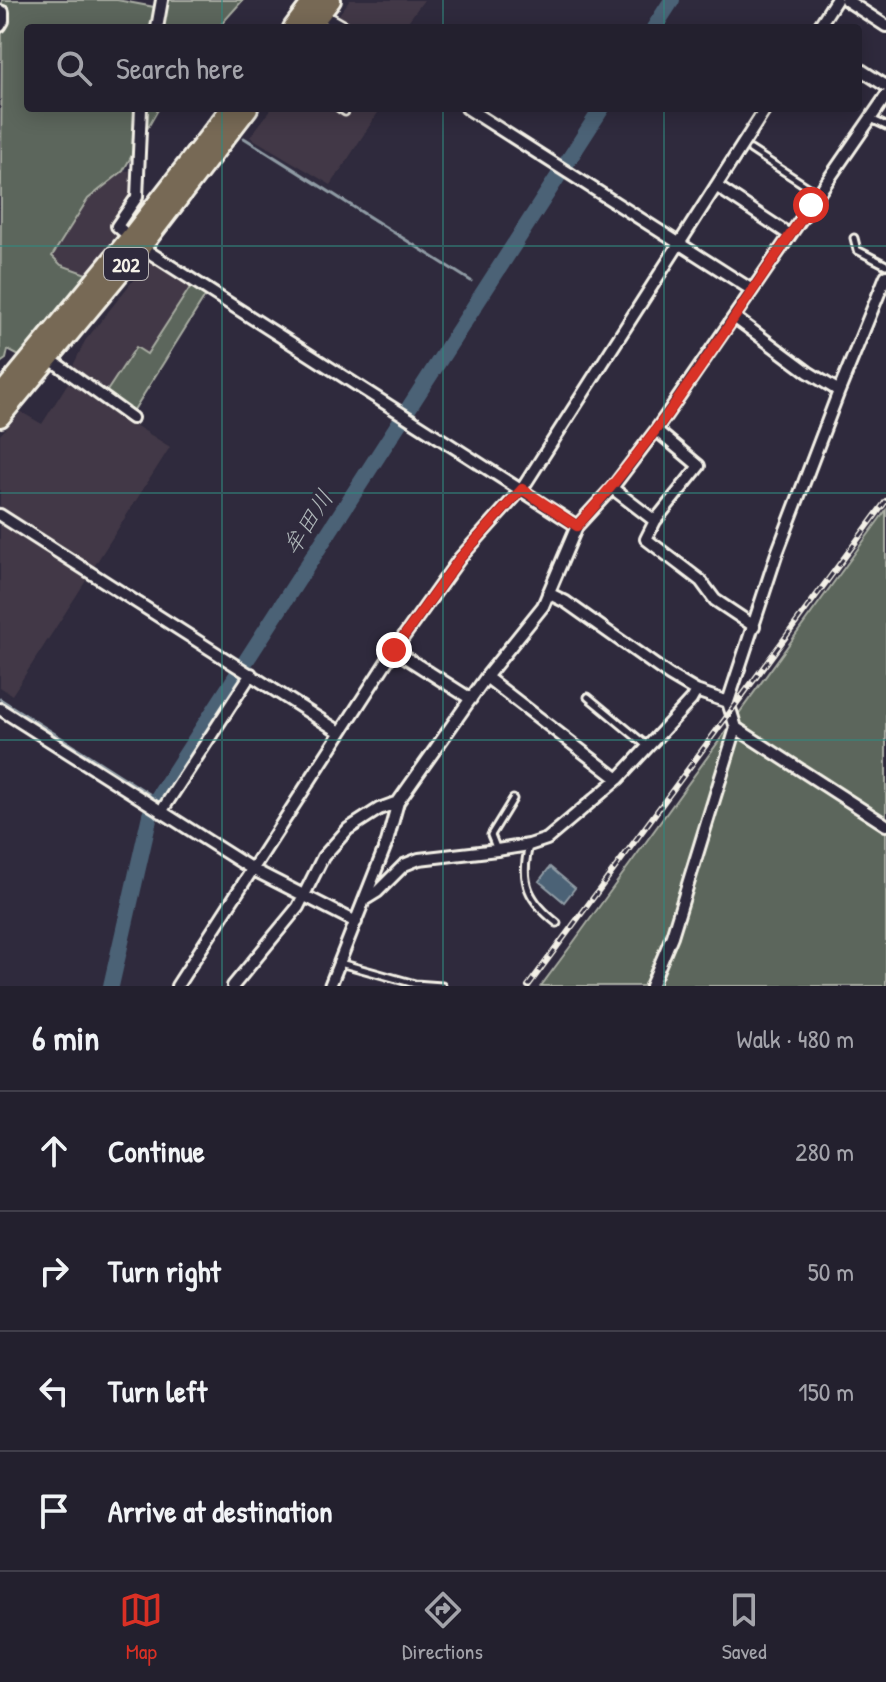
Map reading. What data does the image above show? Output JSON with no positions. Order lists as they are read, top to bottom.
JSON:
{
  "streets": {
    "highway": ["202"]
  },
  "water": ["牟田川"],
  "page": {
    "search": "Search here",
    "heading": ["6 min", "Walk · 480 m"],
    "list": [
      ["Continue", "280 m"],
      ["Turn right", "50 m"],
      ["Turn left", "150 m"],
      "Arrive at destination"
    ],
    "nav": ["Map", "Directions", "Saved"]
  }
}
